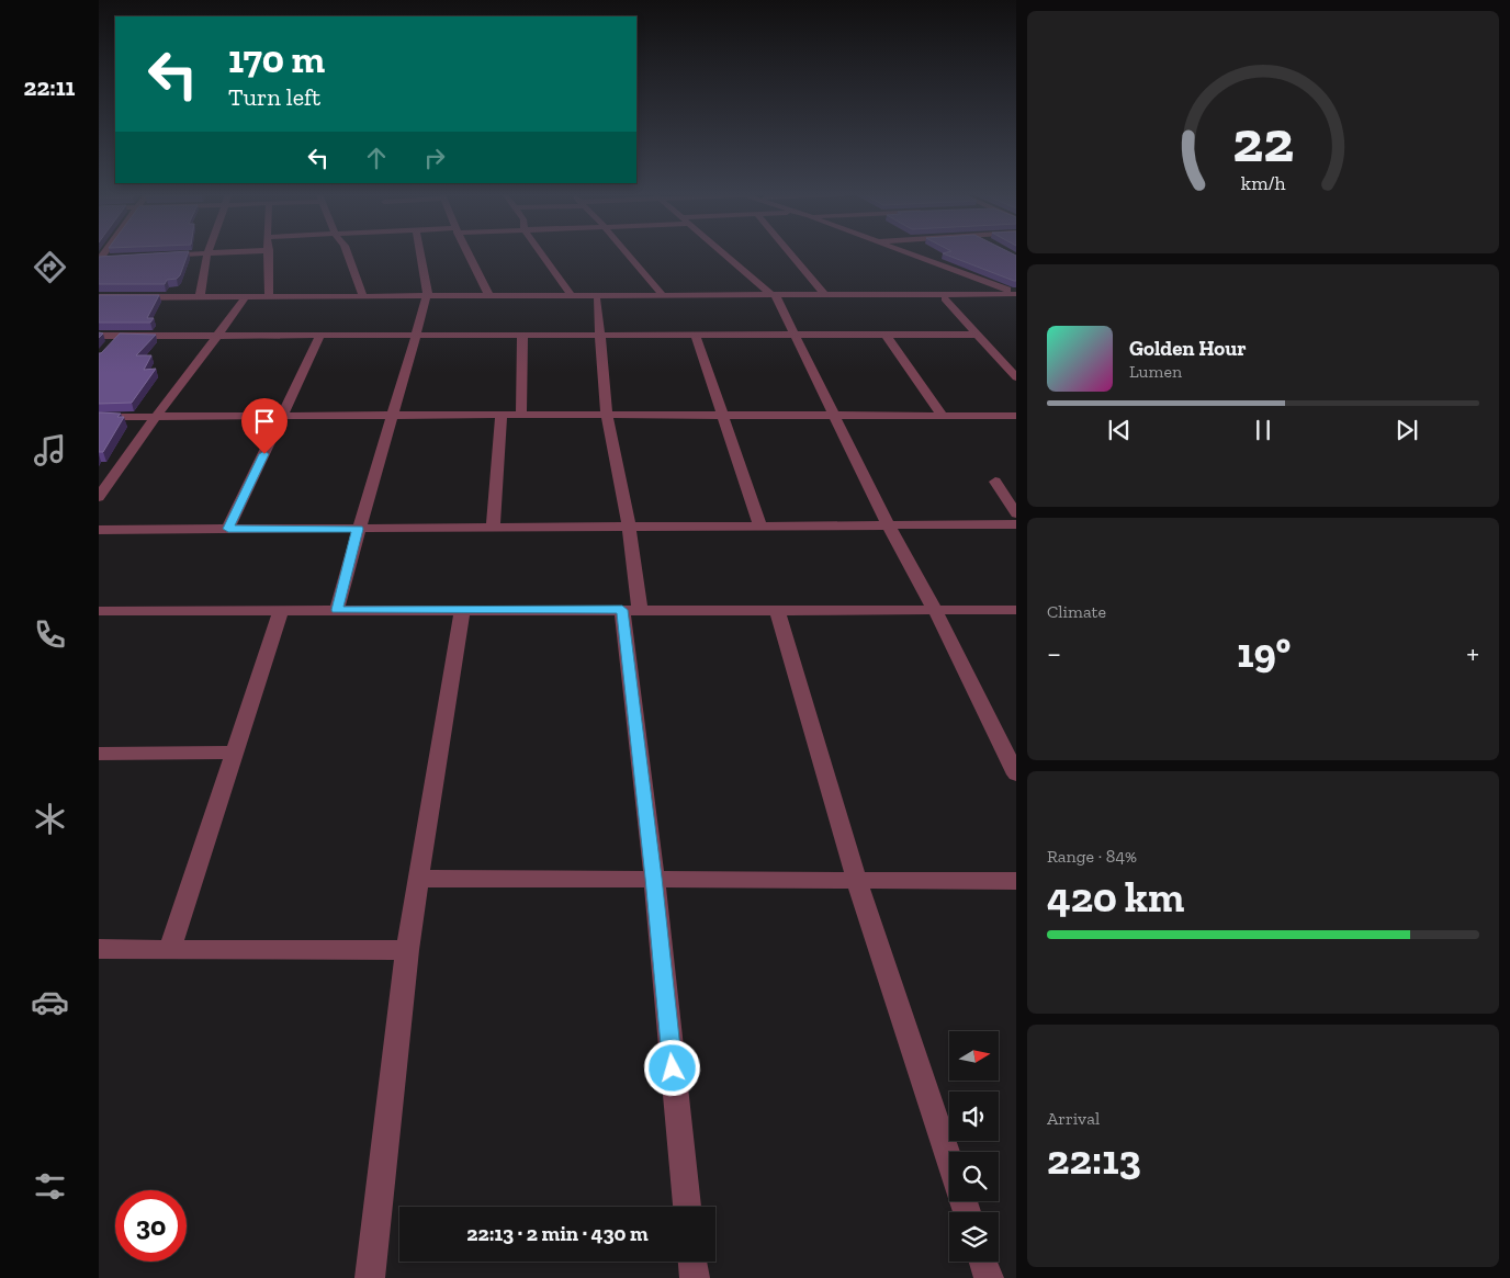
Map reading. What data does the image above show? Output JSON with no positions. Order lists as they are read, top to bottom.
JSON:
{
  "north": "right",
  "page": {
    "tabs": "22:11",
    "turn": ["170 m", "Turn left"],
    "song": ["Golden Hour", "Lumen"],
    "tile": [
      "Climate",
      ["Range · 84%", "420 km"],
      ["Arrival", "22:13"]
    ],
    "heat": ["−", "19°", "+"],
    "limit": "30",
    "trip": "22:13 · 2 min · 430 m",
    "gauge": ["22", "km/h"]
  }
}
